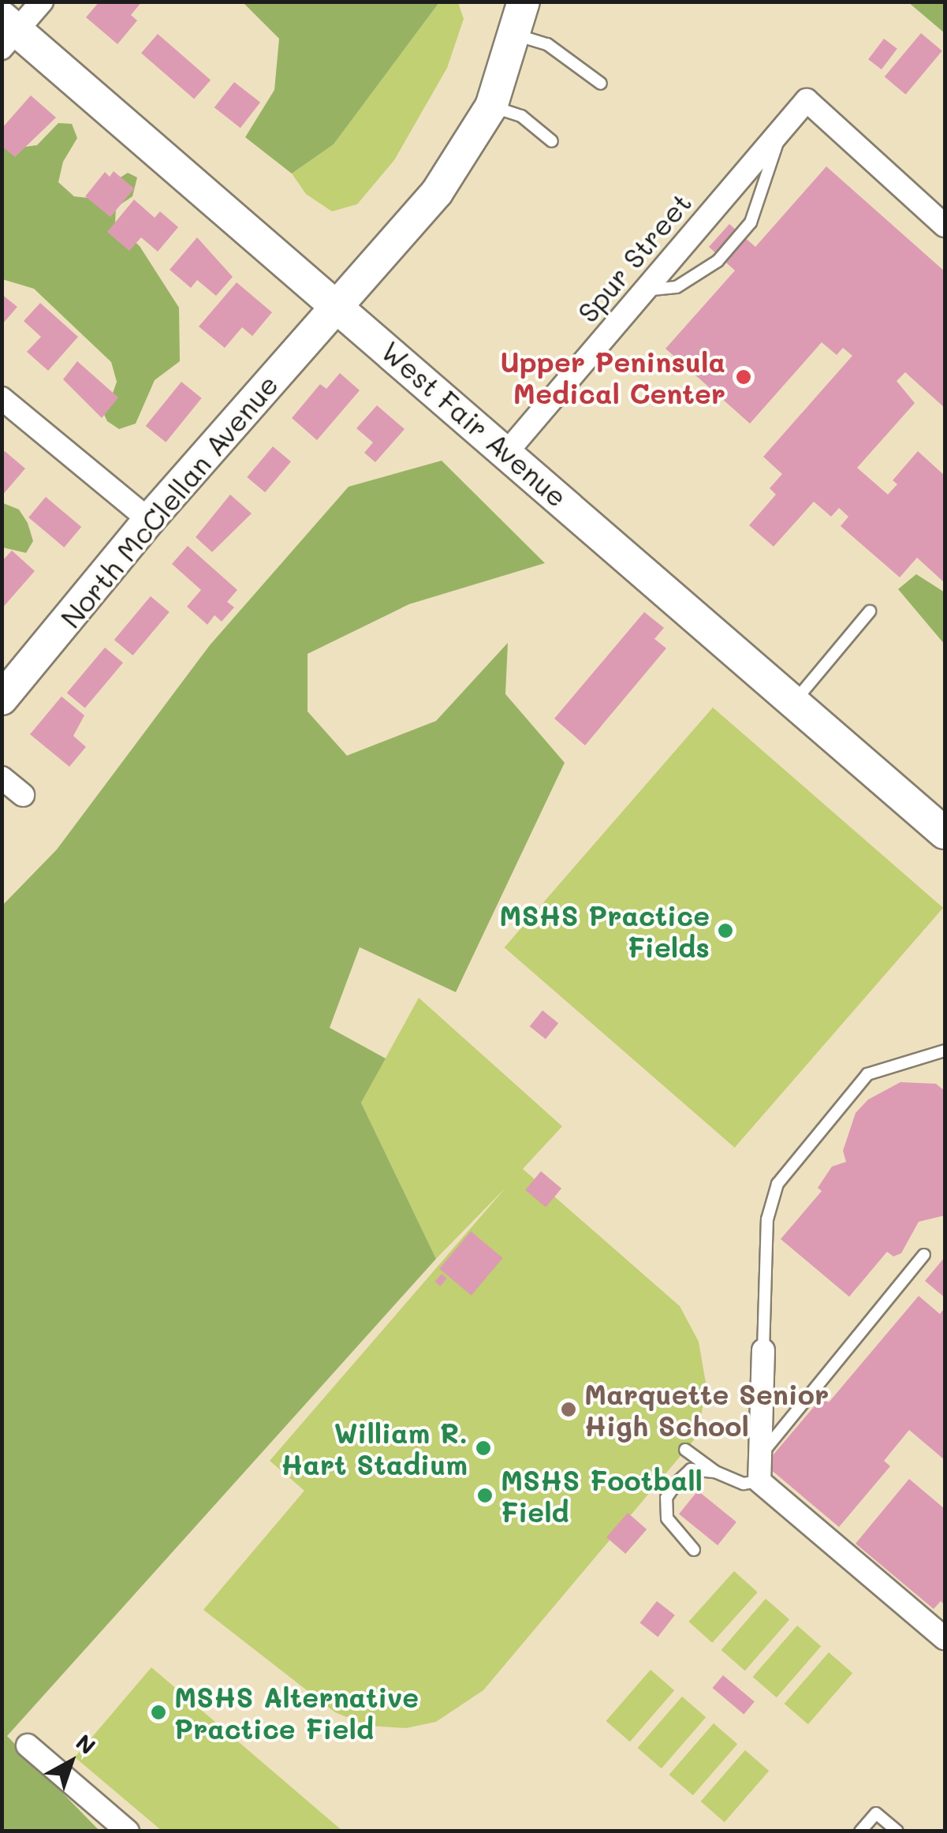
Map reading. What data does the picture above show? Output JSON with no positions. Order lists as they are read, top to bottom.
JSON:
{
  "streets": {
    "street": ["Spur Street", "West Fair Avenue", "North McClellan Avenue"]
  },
  "crossings": [
    ["Spur Street", "West Fair Avenue"],
    ["West Fair Avenue", "North McClellan Avenue"]
  ],
  "places": [
    "Upper Peninsula Medical Center",
    "MSHS Practice Fields",
    "Marquette Senior High School",
    "William R. Hart Stadium",
    "MSHS Football Field",
    "MSHS Alternative Practice Field"
  ],
  "north": "top right"
}
